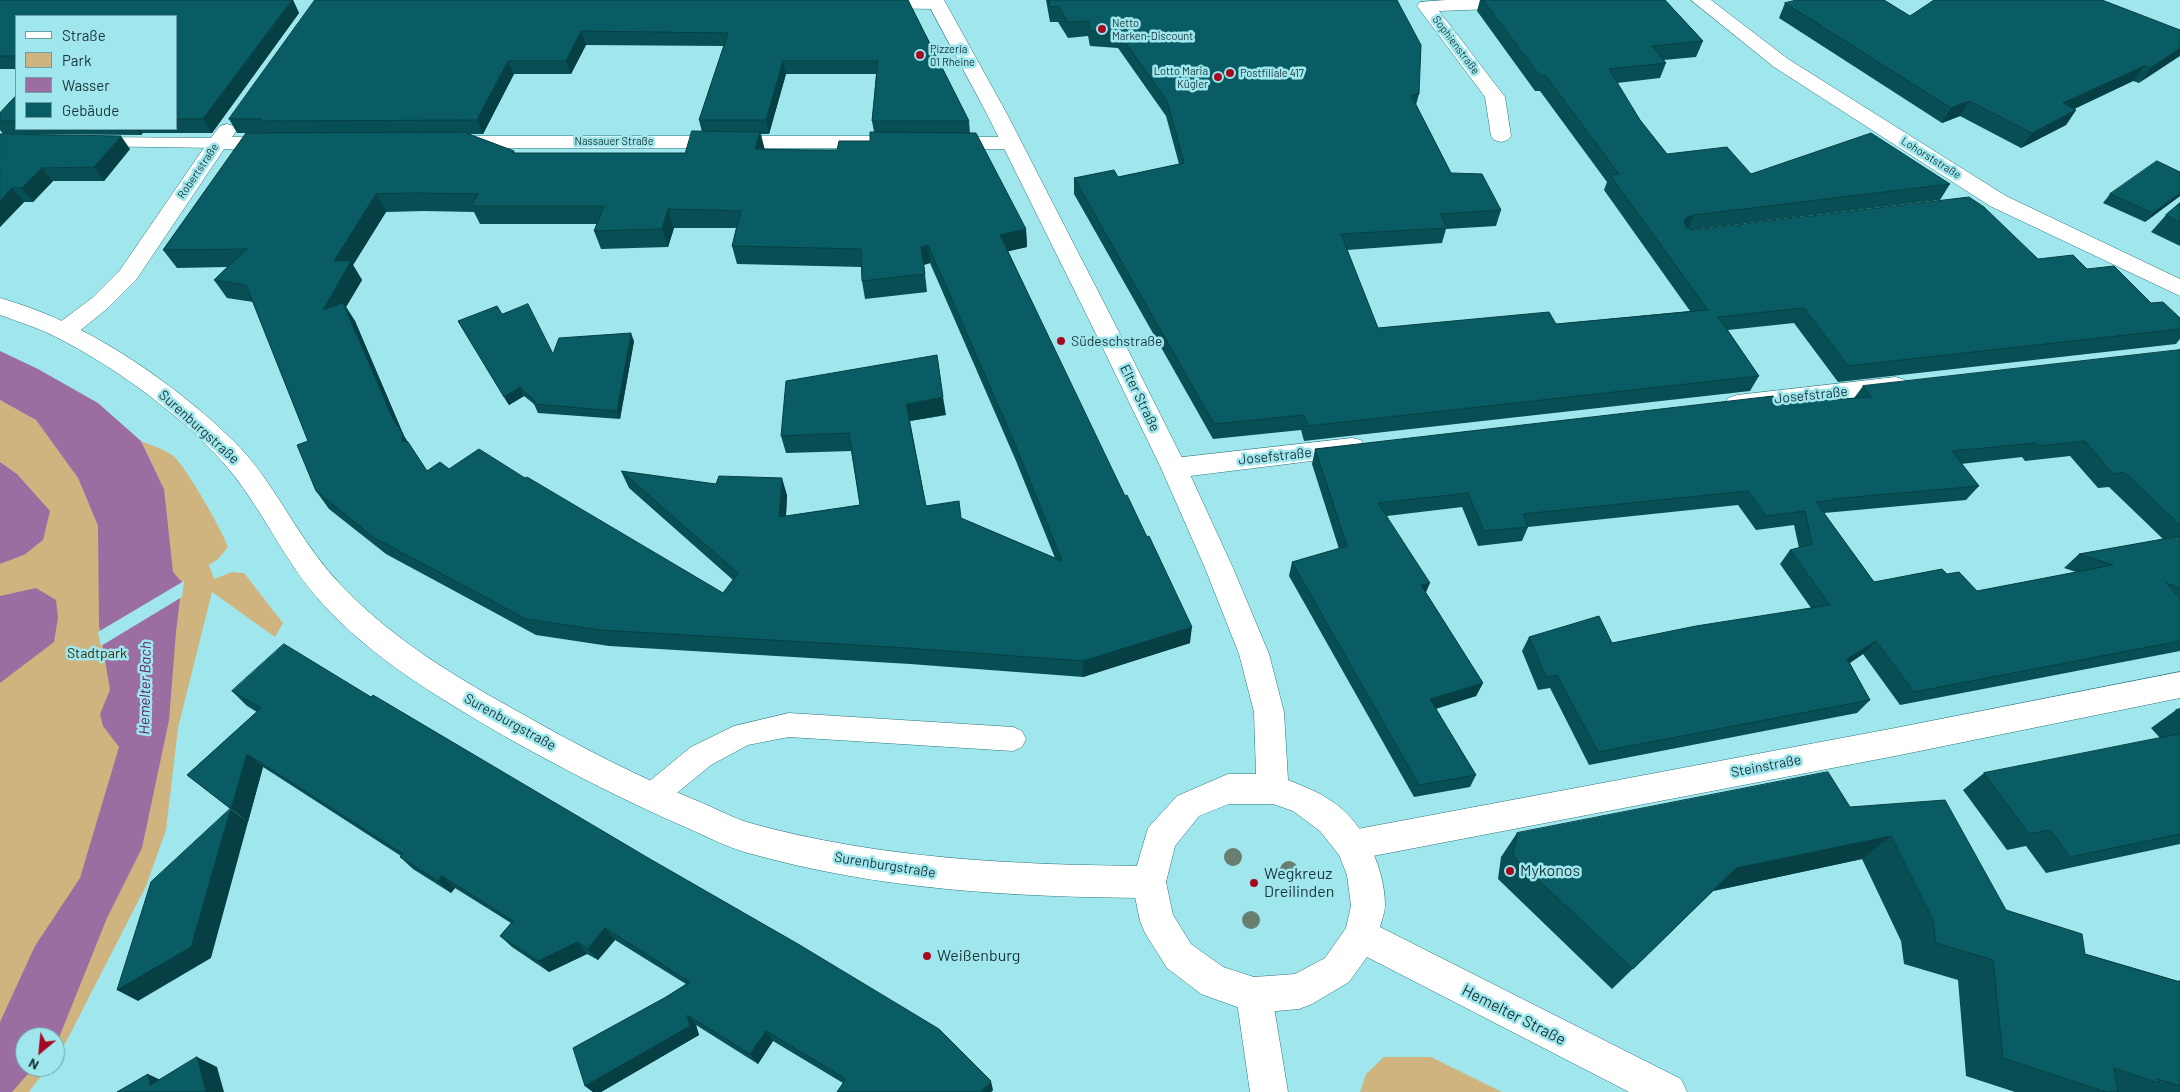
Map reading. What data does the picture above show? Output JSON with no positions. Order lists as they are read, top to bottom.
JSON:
{
  "streets": {
    "street": [
      "Sophienstraße",
      "Nassauer Straße",
      "Lohorststraße",
      "Robertstraße",
      "Josefstraße",
      "Elter Straße",
      "Surenburgstraße",
      "Steinstraße",
      "Hemelter Straße"
    ]
  },
  "crossings": [
    ["Robertstraße", "Surenburgstraße"],
    ["Josefstraße", "Elter Straße"]
  ],
  "water": ["Hemelter Bach"],
  "parks": ["Stadtpark"],
  "places": [
    "Netto Marken-Discount",
    "Pizzeria 01 Rheine",
    "Postfiliale 417",
    "Lotto Maria Kügler",
    "Südeschstraße",
    "Mykonos",
    "Wegkreuz Dreilinden",
    "Weißenburg"
  ],
  "legend": [
    "Straße",
    "Park",
    "Wasser",
    "Gebäude"
  ],
  "north": "bottom left"
}
